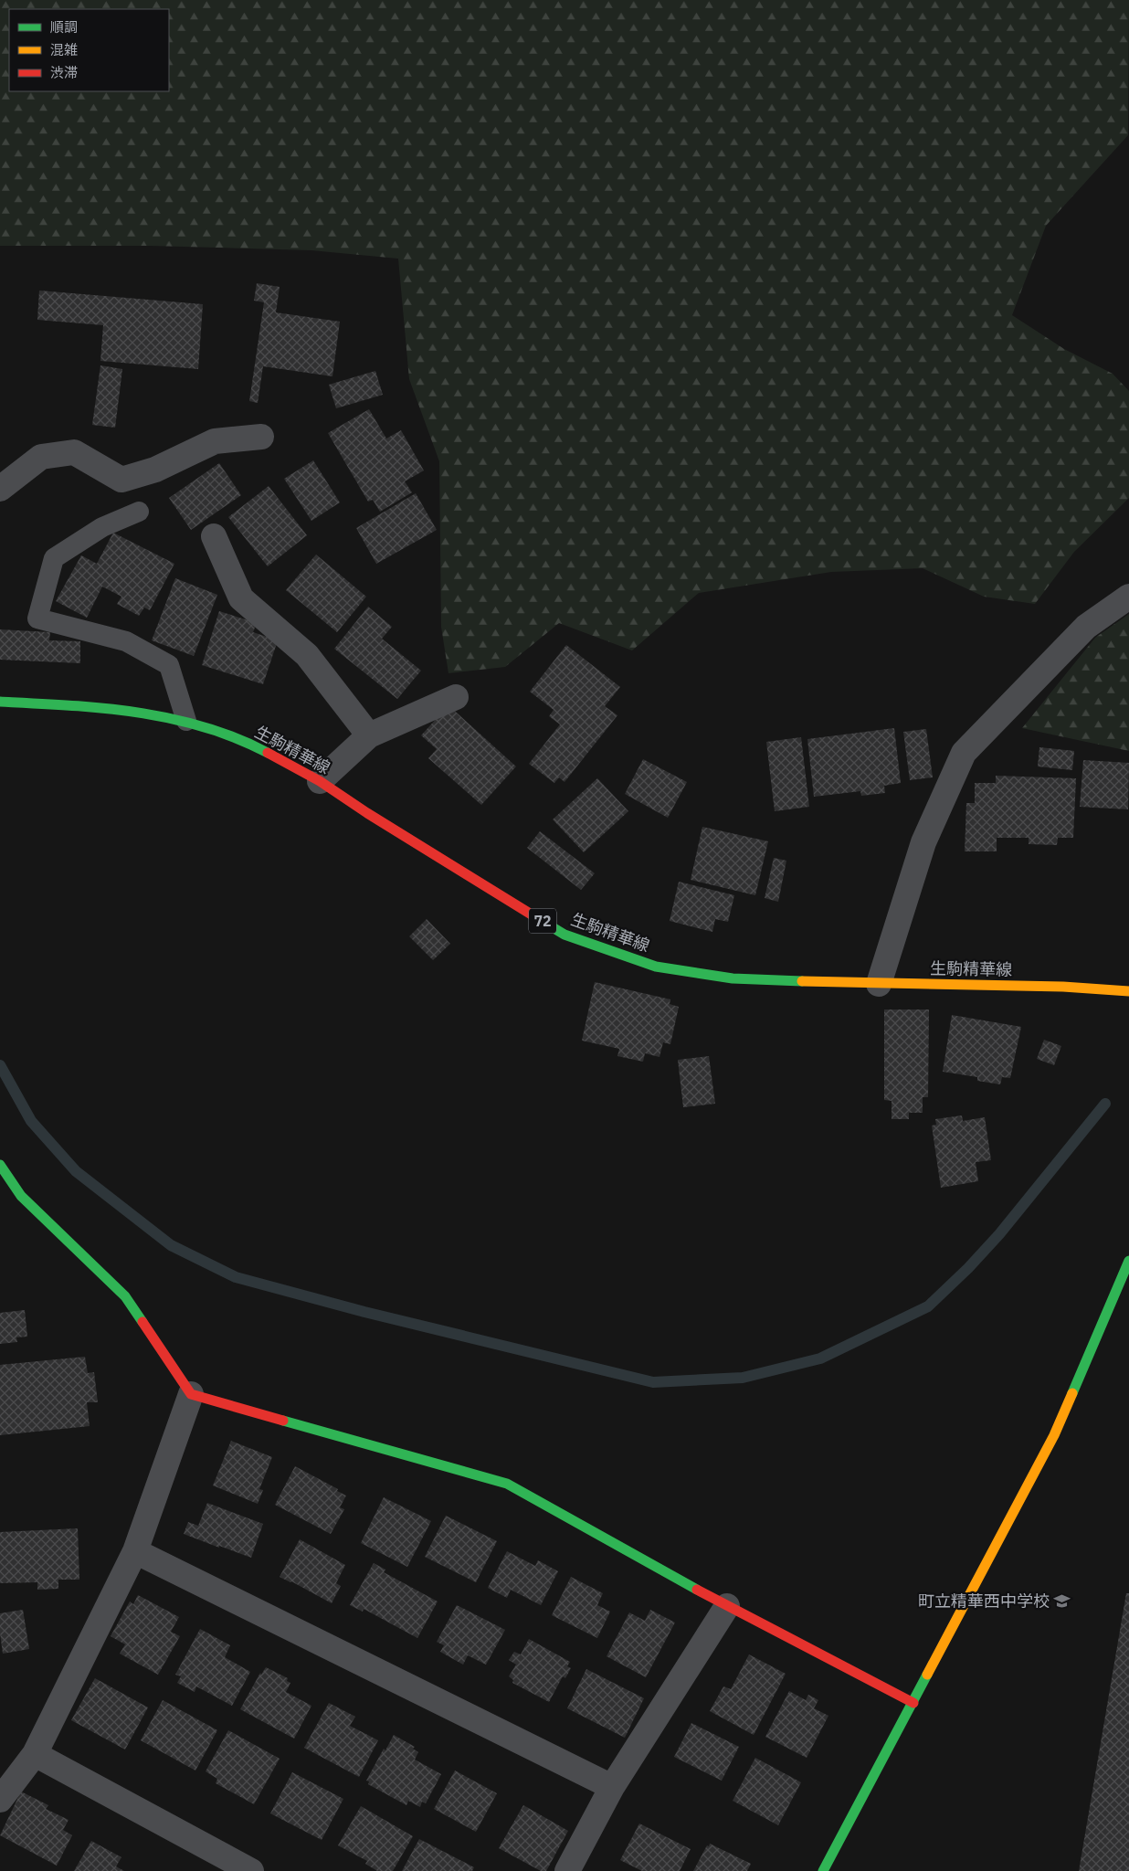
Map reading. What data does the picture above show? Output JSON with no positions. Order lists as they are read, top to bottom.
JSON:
{
  "streets": {
    "street": ["生駒精華線", "72"]
  },
  "places": {
    "school or university": ["町立精華西中学校"]
  },
  "legend": ["順調", "混雑", "渋滞"]
}
